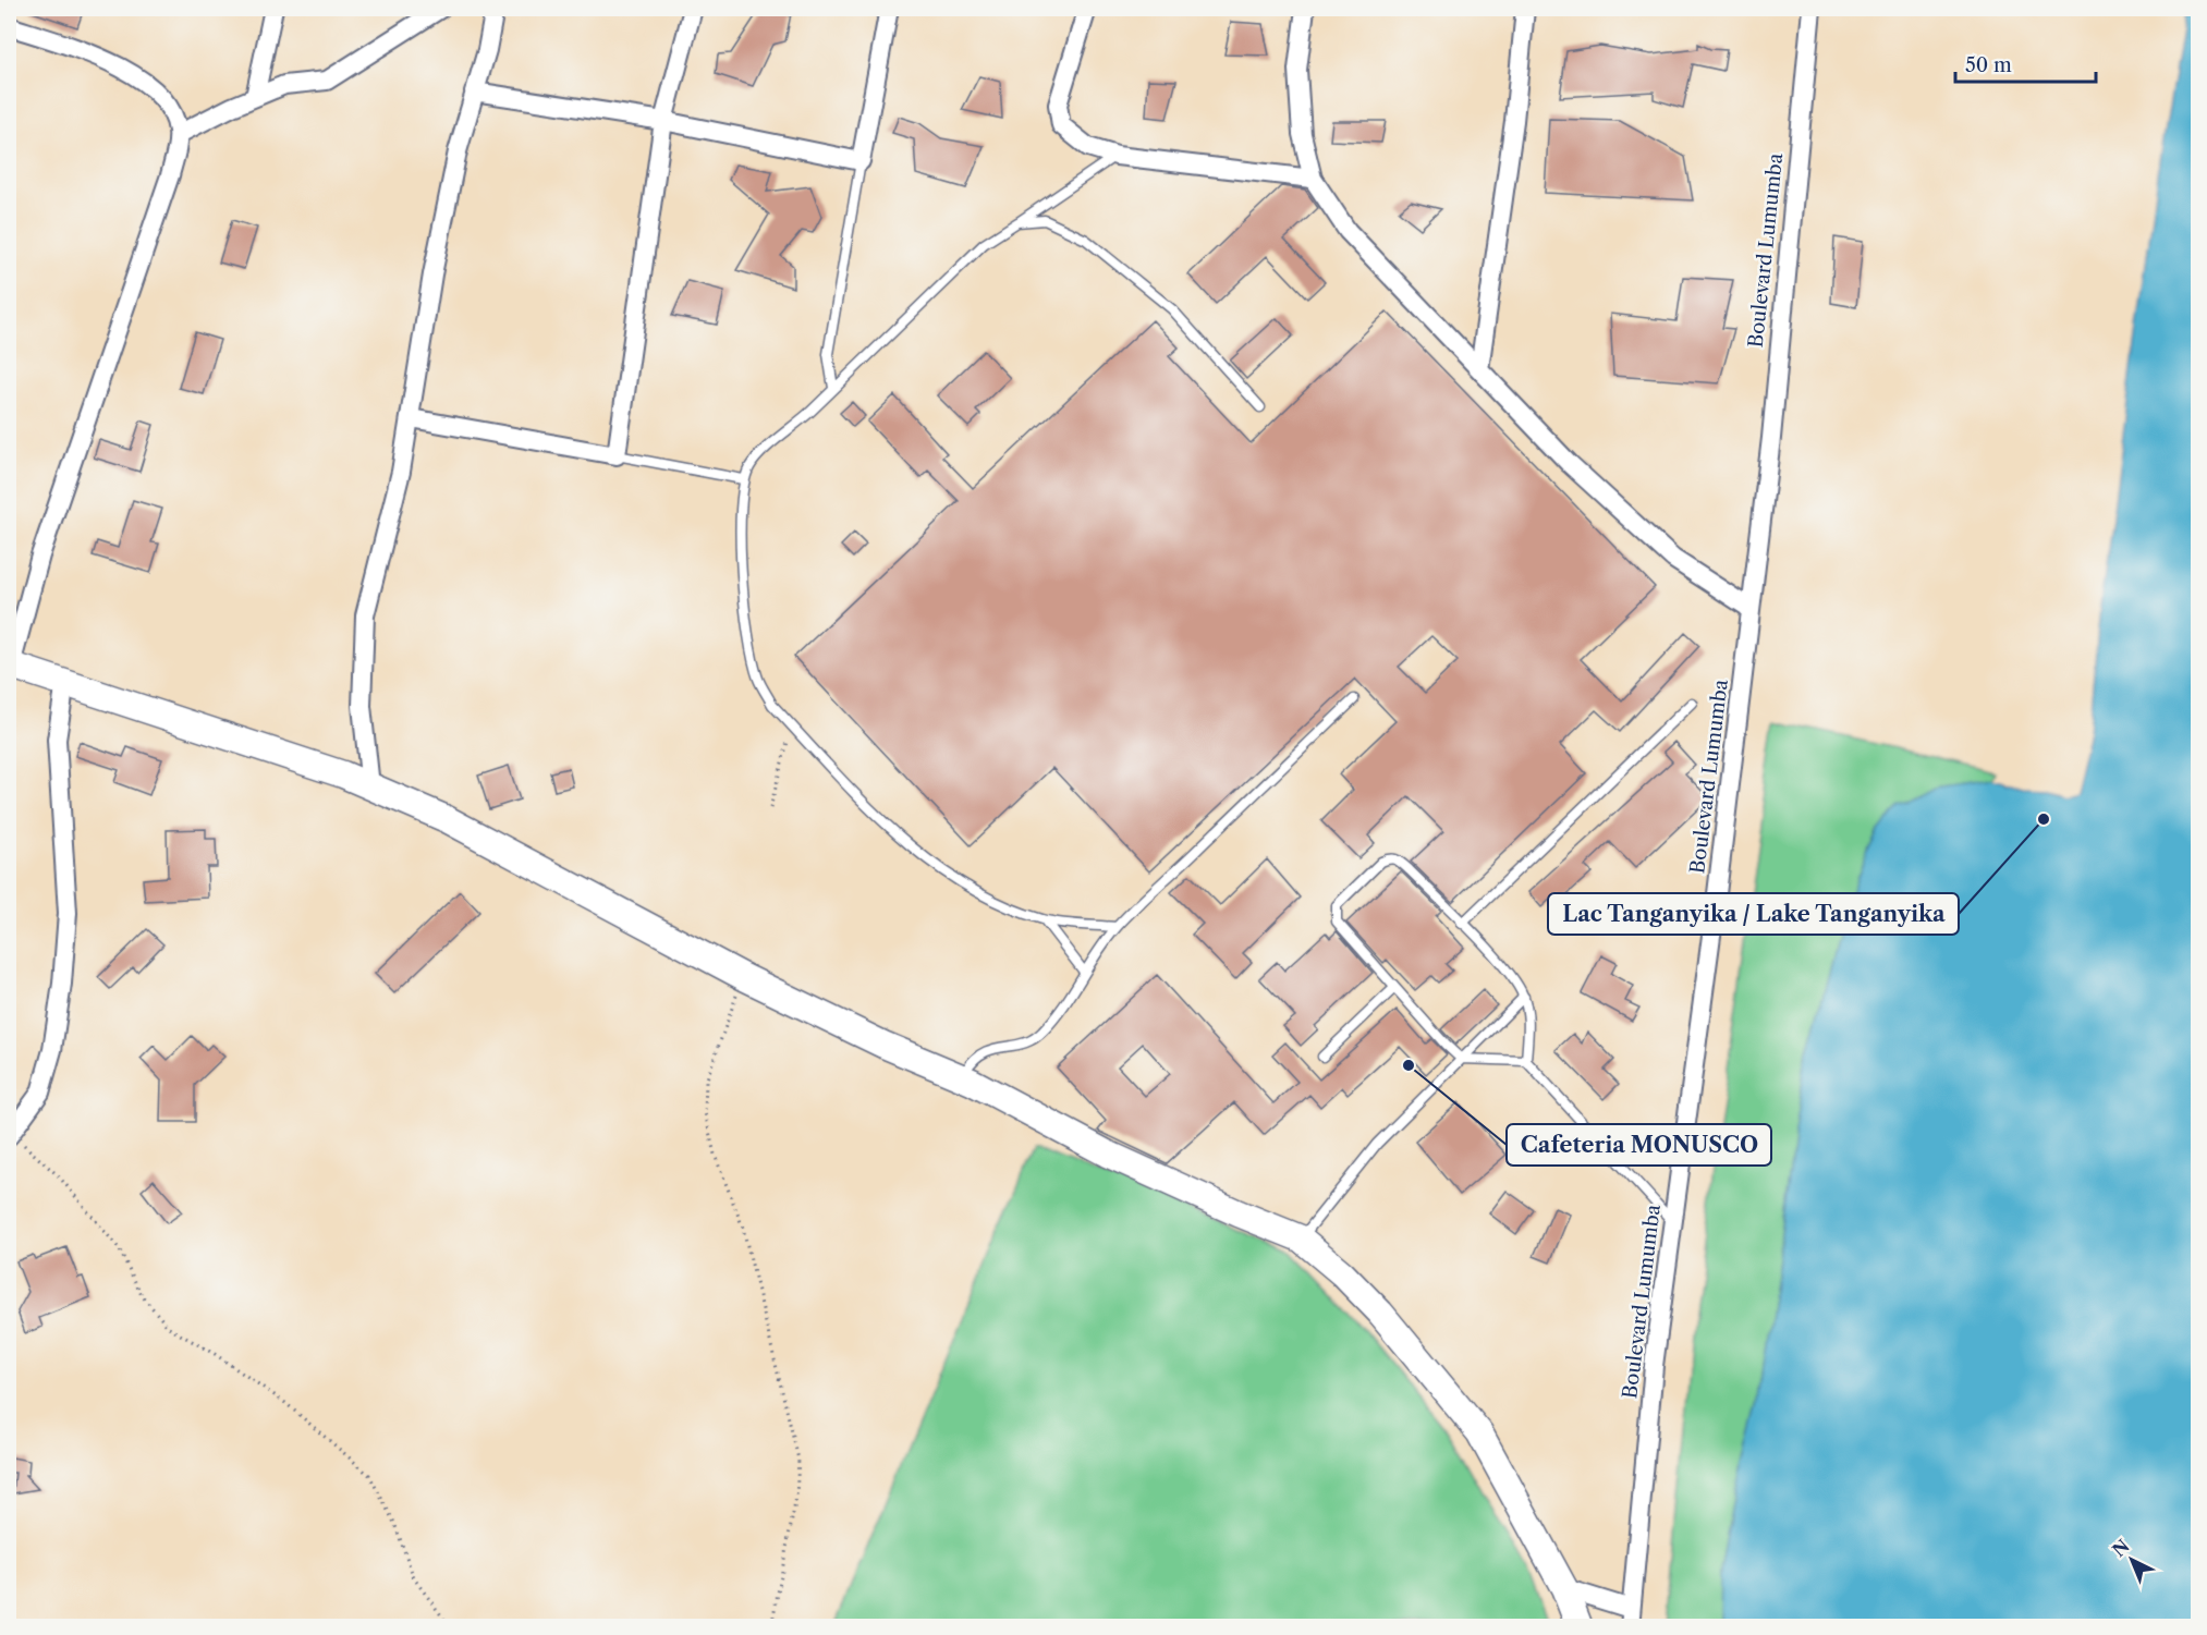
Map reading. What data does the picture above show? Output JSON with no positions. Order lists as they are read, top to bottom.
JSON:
{
  "streets": {
    "street": ["Boulevard Lumumba"]
  },
  "places": ["Lac Tanganyika / Lake Tanganyika", "Cafeteria MONUSCO"],
  "scale_bar": "50 m",
  "north": "top left"
}
